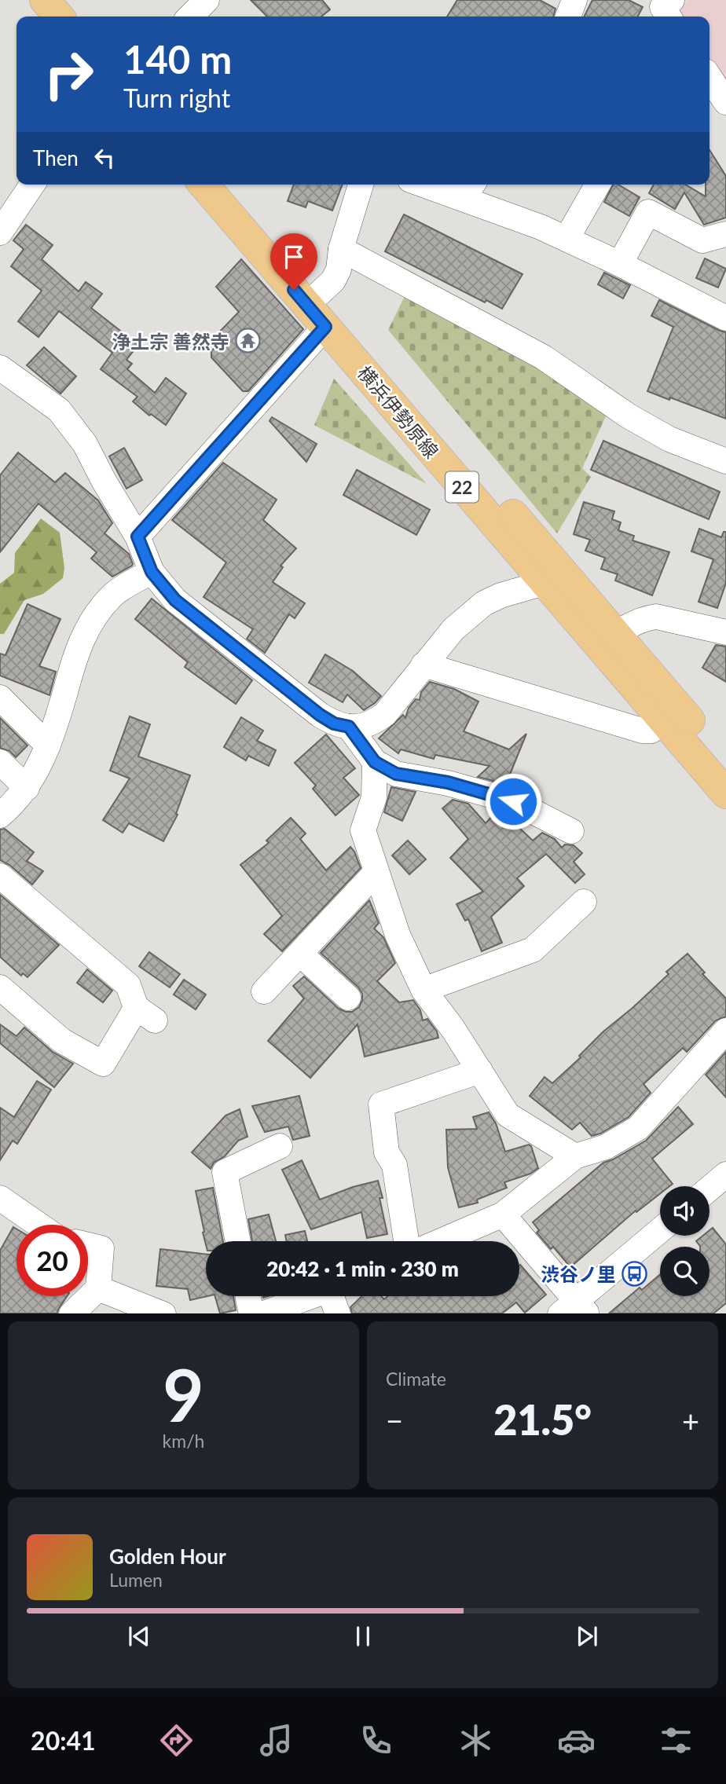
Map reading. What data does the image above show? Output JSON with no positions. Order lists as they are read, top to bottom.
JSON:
{
  "streets": {
    "main road": ["横浜伊勢原線", "22"]
  },
  "places": {
    "temple": ["浄土宗 善然寺"],
    "bus stop": ["渋谷ノ里"]
  },
  "page": {
    "turn": ["140 m", "Turn right"],
    "then": "Then",
    "limit": "20",
    "trip": "20:42 · 1 min · 230 m",
    "tile": [
      ["9", "km/h"],
      "Climate"
    ],
    "heat": ["−", "21.5°", "+"],
    "song": ["Golden Hour", "Lumen"],
    "tabs": "20:41"
  }
}
